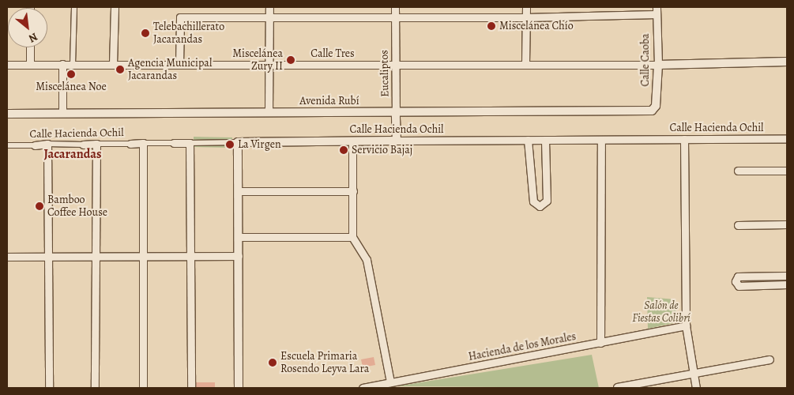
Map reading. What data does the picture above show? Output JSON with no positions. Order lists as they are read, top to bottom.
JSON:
{
  "streets": {
    "street": [
      "Calle Tres",
      "Calle Caoba",
      "Eucaliptos",
      "Avenida Rubí",
      "Calle Hacienda Ochil",
      "Hacienda de los Morales"
    ]
  },
  "crossings": [
    ["Calle Tres", "Calle Caoba"],
    ["Calle Tres", "Eucaliptos"],
    ["Calle Caoba", "Avenida Rubí"],
    ["Eucaliptos", "Avenida Rubí"],
    ["Eucaliptos", "Calle Hacienda Ochil"]
  ],
  "districts": ["Jacarandas"],
  "parks": ["Salón de Fiestas Colibrí"],
  "places": [
    "Miscelánea Chío",
    "Telebachillerato Jacarandas",
    "Miscelánea Zury II",
    "Agencia Municipal Jacarandas",
    "Miscelánea Noe",
    "La Virgen",
    "Servicio Bajaj",
    "Bamboo Coffee House",
    "Escuela Primaria Rosendo Leyva Lara"
  ],
  "north": "bottom right"
}
